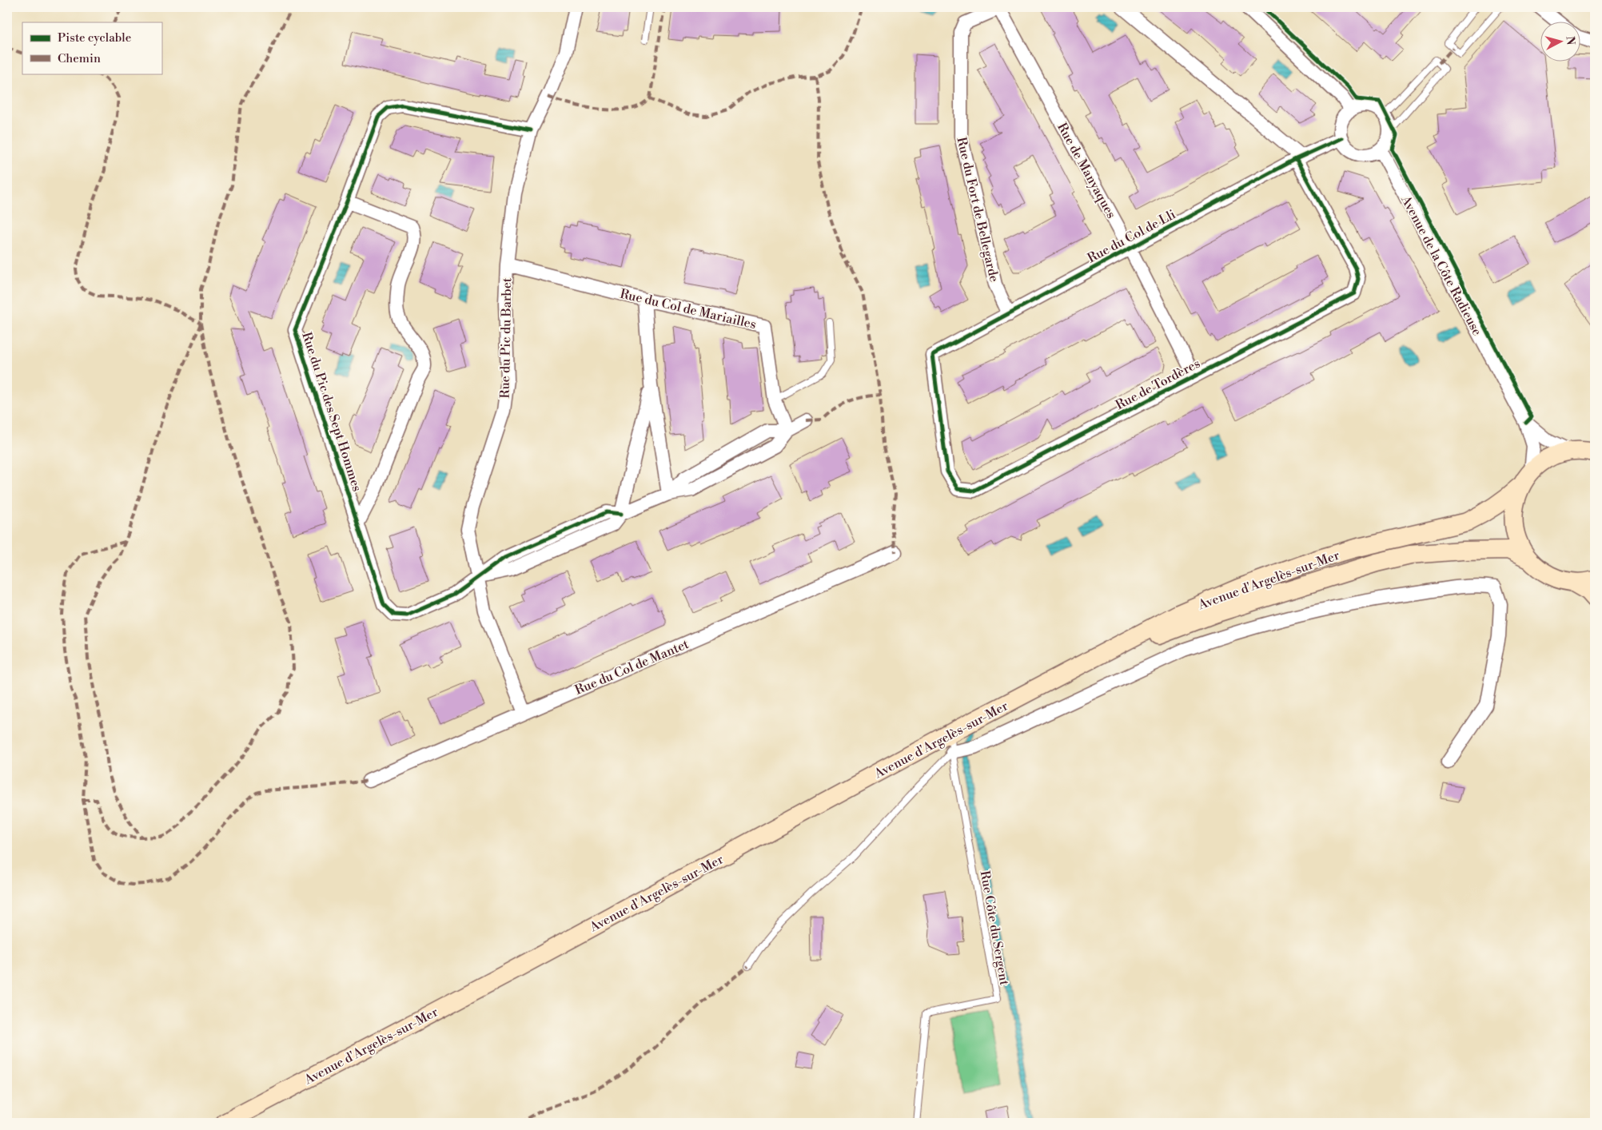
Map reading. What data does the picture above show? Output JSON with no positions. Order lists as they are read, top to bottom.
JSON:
{
  "streets": {
    "main road": ["Avenue d'Argelès-sur-Mer"],
    "street": [
      "Rue de Manyaques",
      "Rue du Fort de Bellegarde",
      "Rue du Col de Lli",
      "Avenue de la Côte Radieuse",
      "Rue du Col de Mariailles",
      "Rue du Pic du Barbet",
      "Rue de Tordères",
      "Rue du Pic des Sept Hommes",
      "Rue du Col de Mantet"
    ],
    "lane": ["Rue Côte du Sergent"]
  },
  "crossings": [
    ["Rue de Manyaques", "Rue du Fort de Bellegarde"],
    ["Rue de Manyaques", "Rue du Col de Lli"],
    ["Rue de Manyaques", "Rue de Tordères"],
    ["Rue du Fort de Bellegarde", "Rue du Col de Lli"],
    ["Rue du Col de Lli", "Avenue de la Côte Radieuse"],
    ["Rue du Col de Lli", "Rue de Tordères"],
    ["Rue du Col de Mariailles", "Rue du Pic du Barbet"],
    ["Rue du Pic du Barbet", "Rue du Pic des Sept Hommes"],
    ["Rue du Pic du Barbet", "Rue du Col de Mantet"]
  ],
  "legend": ["Piste cyclable", "Chemin"],
  "north": "right"
}
